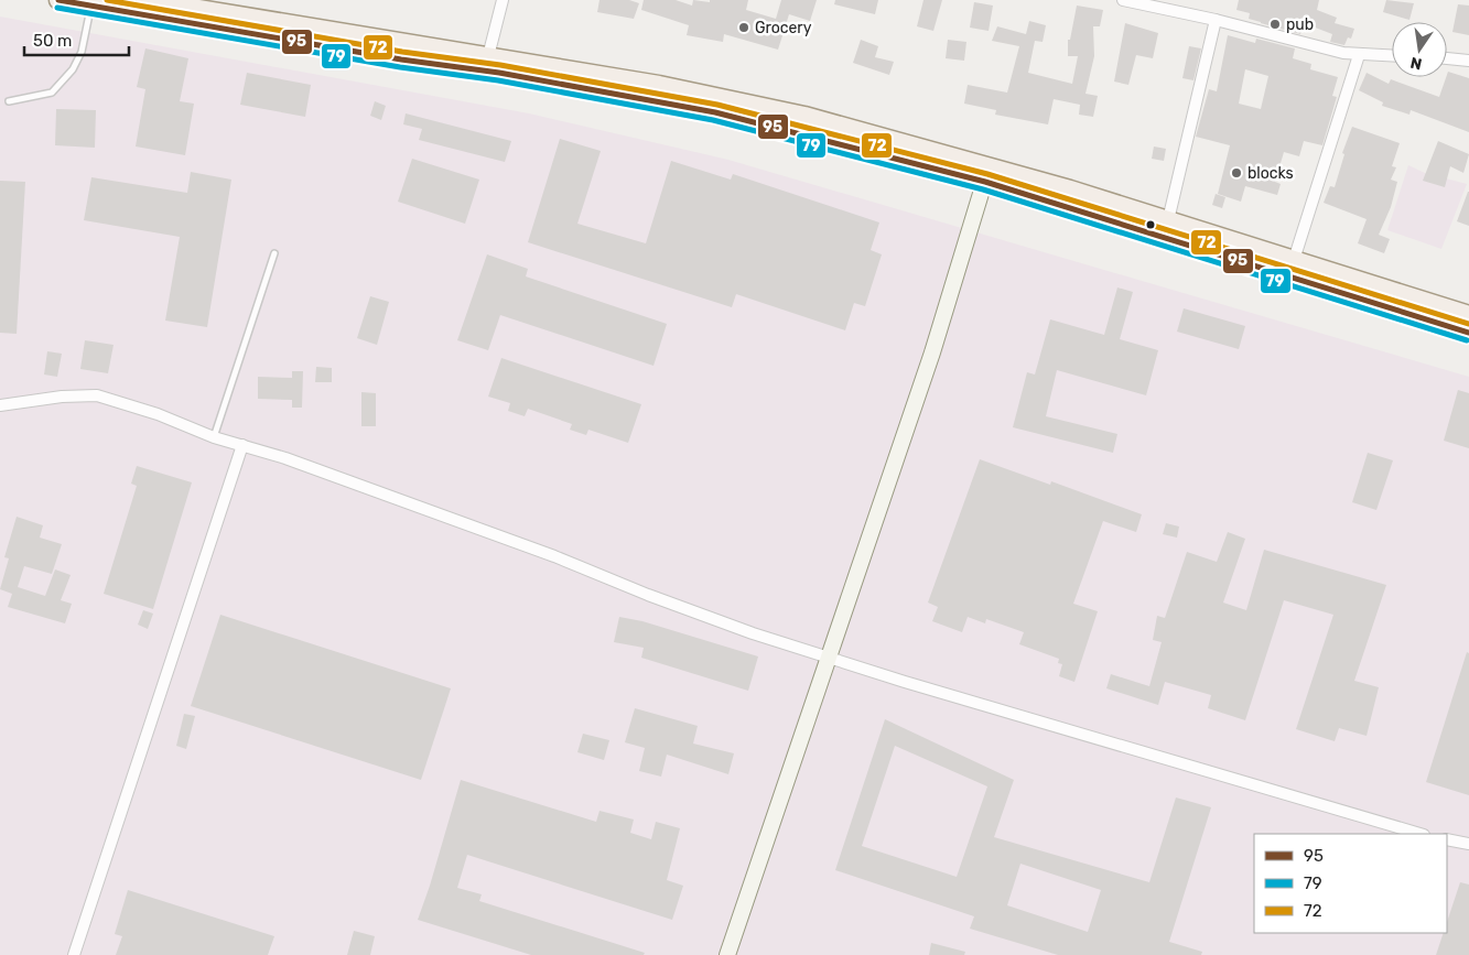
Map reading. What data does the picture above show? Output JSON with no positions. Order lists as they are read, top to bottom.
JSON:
{
  "places": ["pub", "Grocery", "blocks"],
  "lines": ["transit line 95", "transit line 72", "transit line 79"],
  "legend": ["95", "79", "72"],
  "scale_bar": "50 m",
  "north": "bottom"
}
